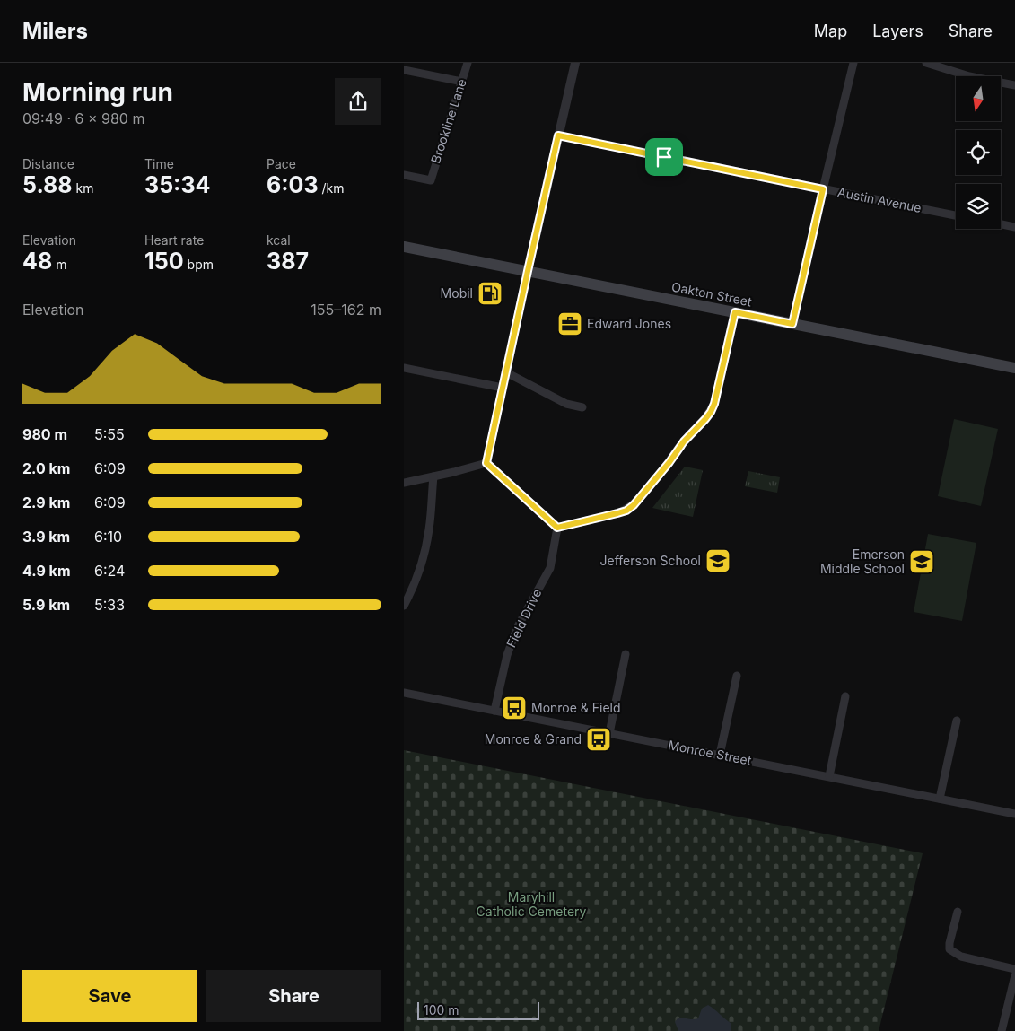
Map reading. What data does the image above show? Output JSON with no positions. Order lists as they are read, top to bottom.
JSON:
{
  "streets": {
    "main road": ["Oakton Street"],
    "street": [
      "Brookline Lane",
      "Austin Avenue",
      "Field Drive",
      "Monroe Street"
    ]
  },
  "crossings": [
    ["Field Drive", "Monroe Street"]
  ],
  "parks": ["Maryhill Catholic Cemetery"],
  "places": {
    "fuel station": ["Mobil"],
    "office": ["Edward Jones"],
    "school or university": ["Jefferson School", "Emerson Middle School"],
    "bus stop": ["Monroe & Field", "Monroe & Grand"]
  },
  "scale_bar": "100 m",
  "north": "bottom",
  "page": {
    "header": "Milers",
    "nav": ["Map", "Layers", "Share"],
    "heading": ["Morning run", "09:49 · 6 × 980 m"],
    "stats": [
      ["Distance", "5.88 km"],
      ["Time", "35:34"],
      ["Pace", "6:03 /km"],
      ["Elevation", "48 m"],
      ["Heart rate", "150 bpm"],
      ["kcal", "387"]
    ],
    "chart": ["Elevation", "155–162 m"],
    "list": [
      {
        "name": "980 m",
        "note": "5:55"
      },
      {
        "name": "2.0 km",
        "note": "6:09"
      },
      {
        "name": "2.9 km",
        "note": "6:09"
      },
      {
        "name": "3.9 km",
        "note": "6:10"
      },
      {
        "name": "4.9 km",
        "note": "6:24"
      },
      {
        "name": "5.9 km",
        "note": "5:33"
      }
    ],
    "buttons": ["Save", "Share"],
    "scale": "100 m"
  }
}
